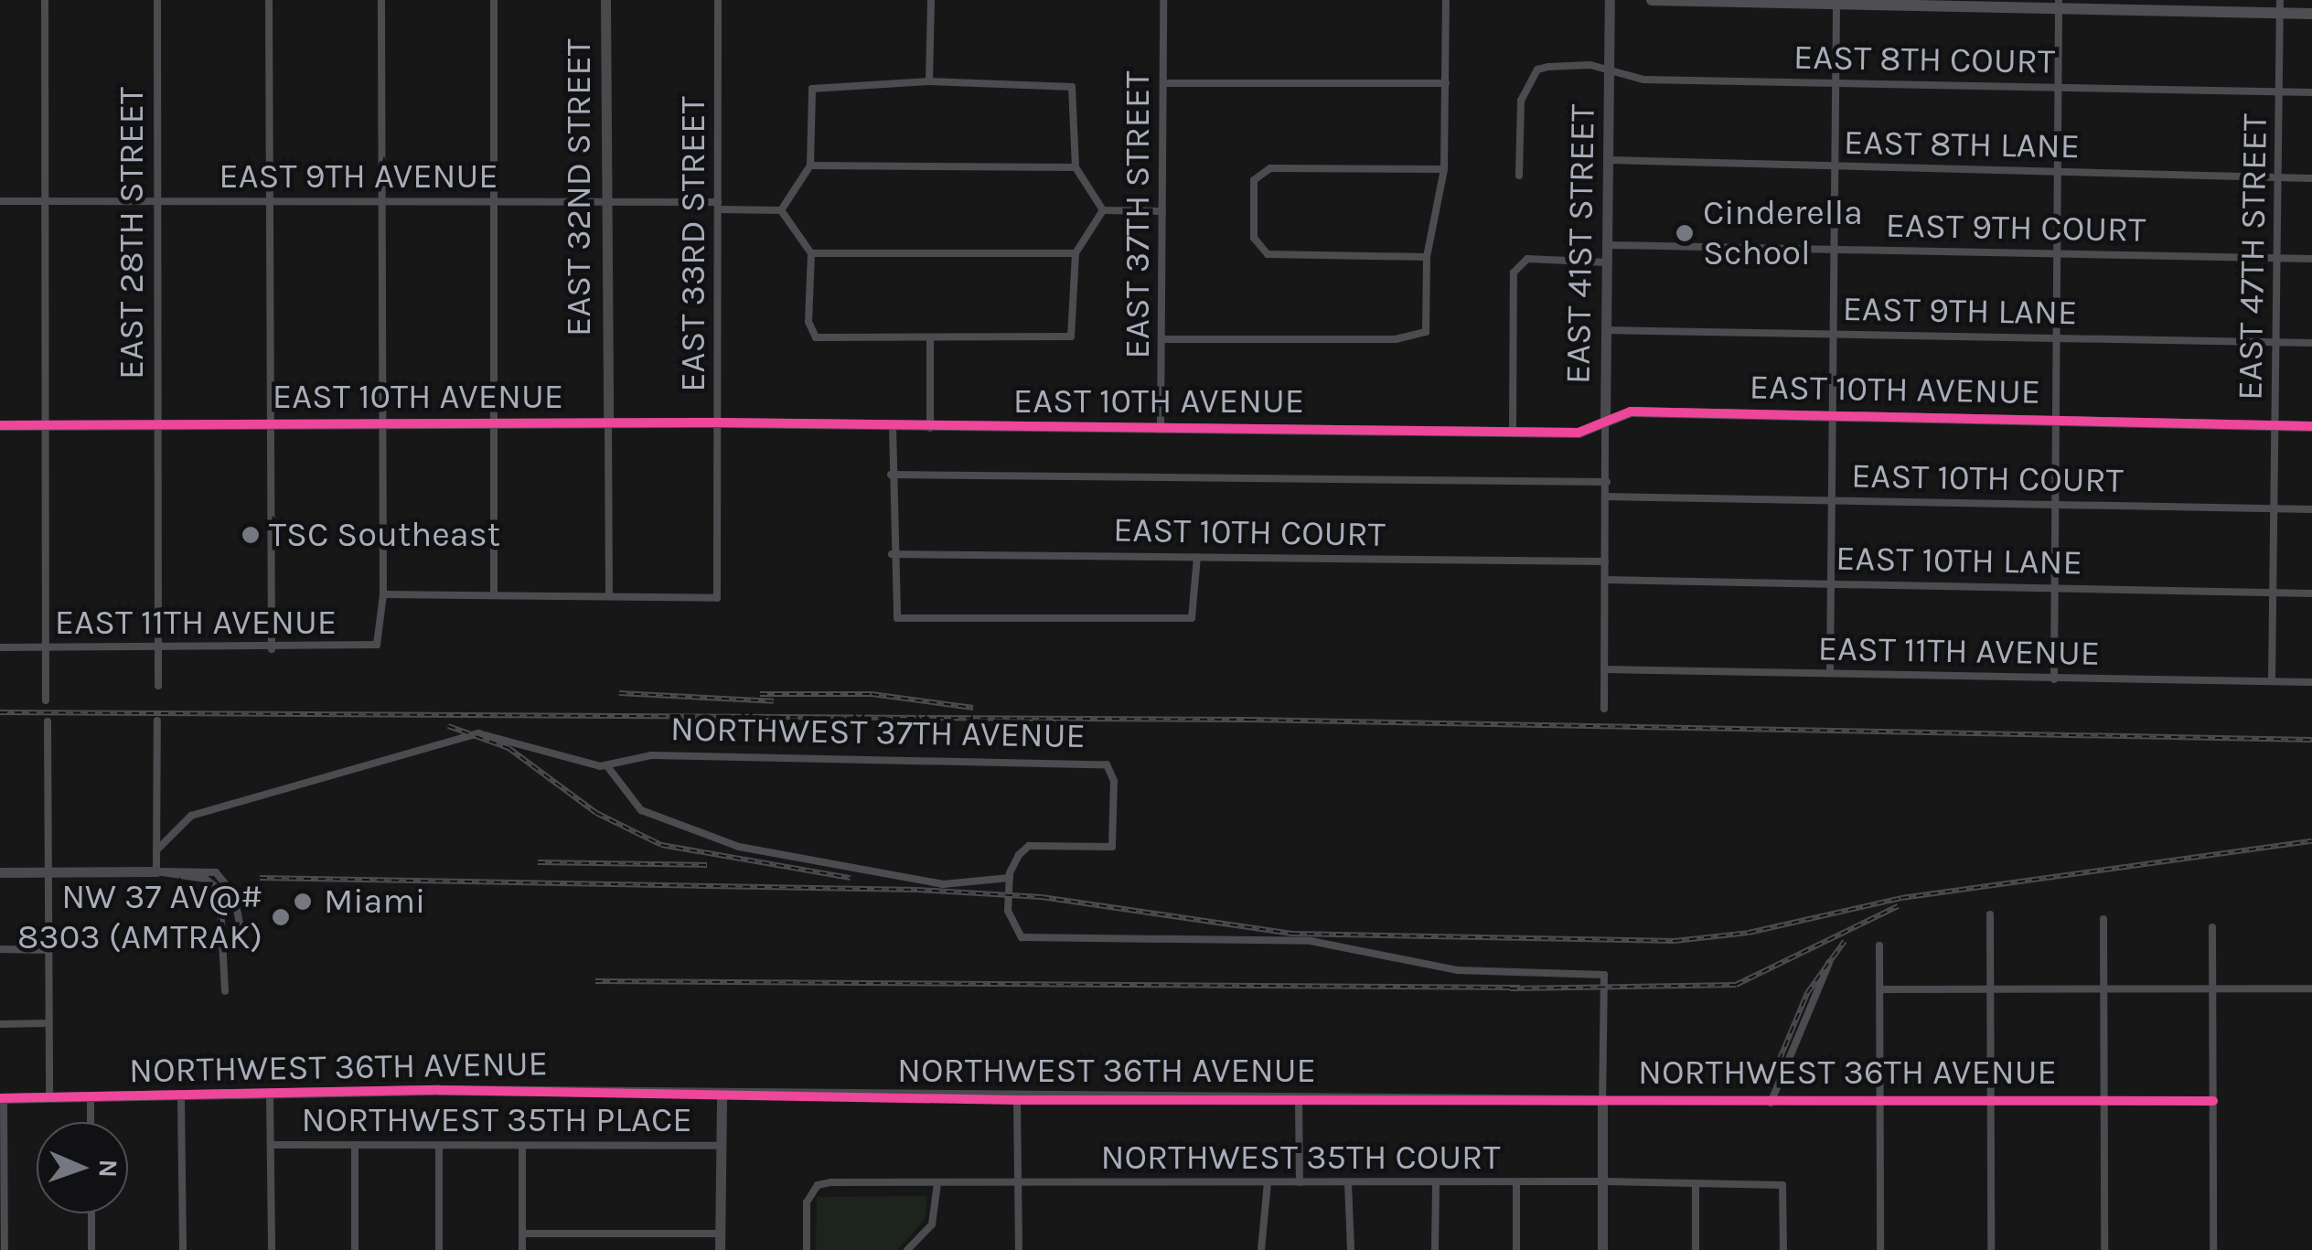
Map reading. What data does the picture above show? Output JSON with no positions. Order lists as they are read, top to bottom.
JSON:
{
  "streets": {
    "street": [
      "EAST 8TH COURT",
      "EAST 8TH LANE",
      "EAST 9TH AVENUE",
      "EAST 32ND STREET",
      "EAST 37TH STREET",
      "EAST 9TH COURT",
      "EAST 28TH STREET",
      "EAST 33RD STREET",
      "EAST 41ST STREET",
      "EAST 47TH STREET",
      "EAST 9TH LANE",
      "EAST 10TH AVENUE",
      "EAST 10TH COURT",
      "EAST 10TH LANE",
      "EAST 11TH AVENUE",
      "NORTHWEST 37TH AVENUE",
      "NORTHWEST 36TH AVENUE",
      "NORTHWEST 35TH PLACE",
      "NORTHWEST 35TH COURT"
    ]
  },
  "crossings": [
    ["EAST 8TH COURT", "EAST 41ST STREET"],
    ["EAST 8TH COURT", "EAST 47TH STREET"],
    ["EAST 8TH LANE", "EAST 41ST STREET"],
    ["EAST 8TH LANE", "EAST 47TH STREET"],
    ["EAST 9TH AVENUE", "EAST 32ND STREET"],
    ["EAST 9TH AVENUE", "EAST 28TH STREET"],
    ["EAST 9TH AVENUE", "EAST 33RD STREET"],
    ["EAST 32ND STREET", "EAST 10TH AVENUE"],
    ["EAST 32ND STREET", "EAST 11TH AVENUE"],
    ["EAST 37TH STREET", "EAST 10TH AVENUE"],
    ["EAST 9TH COURT", "EAST 41ST STREET"],
    ["EAST 9TH COURT", "EAST 47TH STREET"],
    ["EAST 28TH STREET", "EAST 10TH AVENUE"],
    ["EAST 28TH STREET", "EAST 11TH AVENUE"],
    ["EAST 33RD STREET", "EAST 10TH AVENUE"],
    ["EAST 33RD STREET", "EAST 11TH AVENUE"],
    ["EAST 41ST STREET", "EAST 9TH LANE"],
    ["EAST 41ST STREET", "EAST 10TH AVENUE"],
    ["EAST 41ST STREET", "EAST 10TH COURT"],
    ["EAST 41ST STREET", "EAST 10TH LANE"],
    ["EAST 41ST STREET", "EAST 11TH AVENUE"],
    ["EAST 47TH STREET", "EAST 9TH LANE"],
    ["EAST 47TH STREET", "EAST 10TH AVENUE"],
    ["EAST 47TH STREET", "EAST 10TH COURT"],
    ["EAST 47TH STREET", "EAST 10TH LANE"],
    ["EAST 47TH STREET", "EAST 11TH AVENUE"]
  ],
  "places": [
    "Cinderella School",
    "TSC Southeast",
    "Miami",
    "NW 37 AV@# 8303 (AMTRAK)"
  ],
  "north": "right"
}
